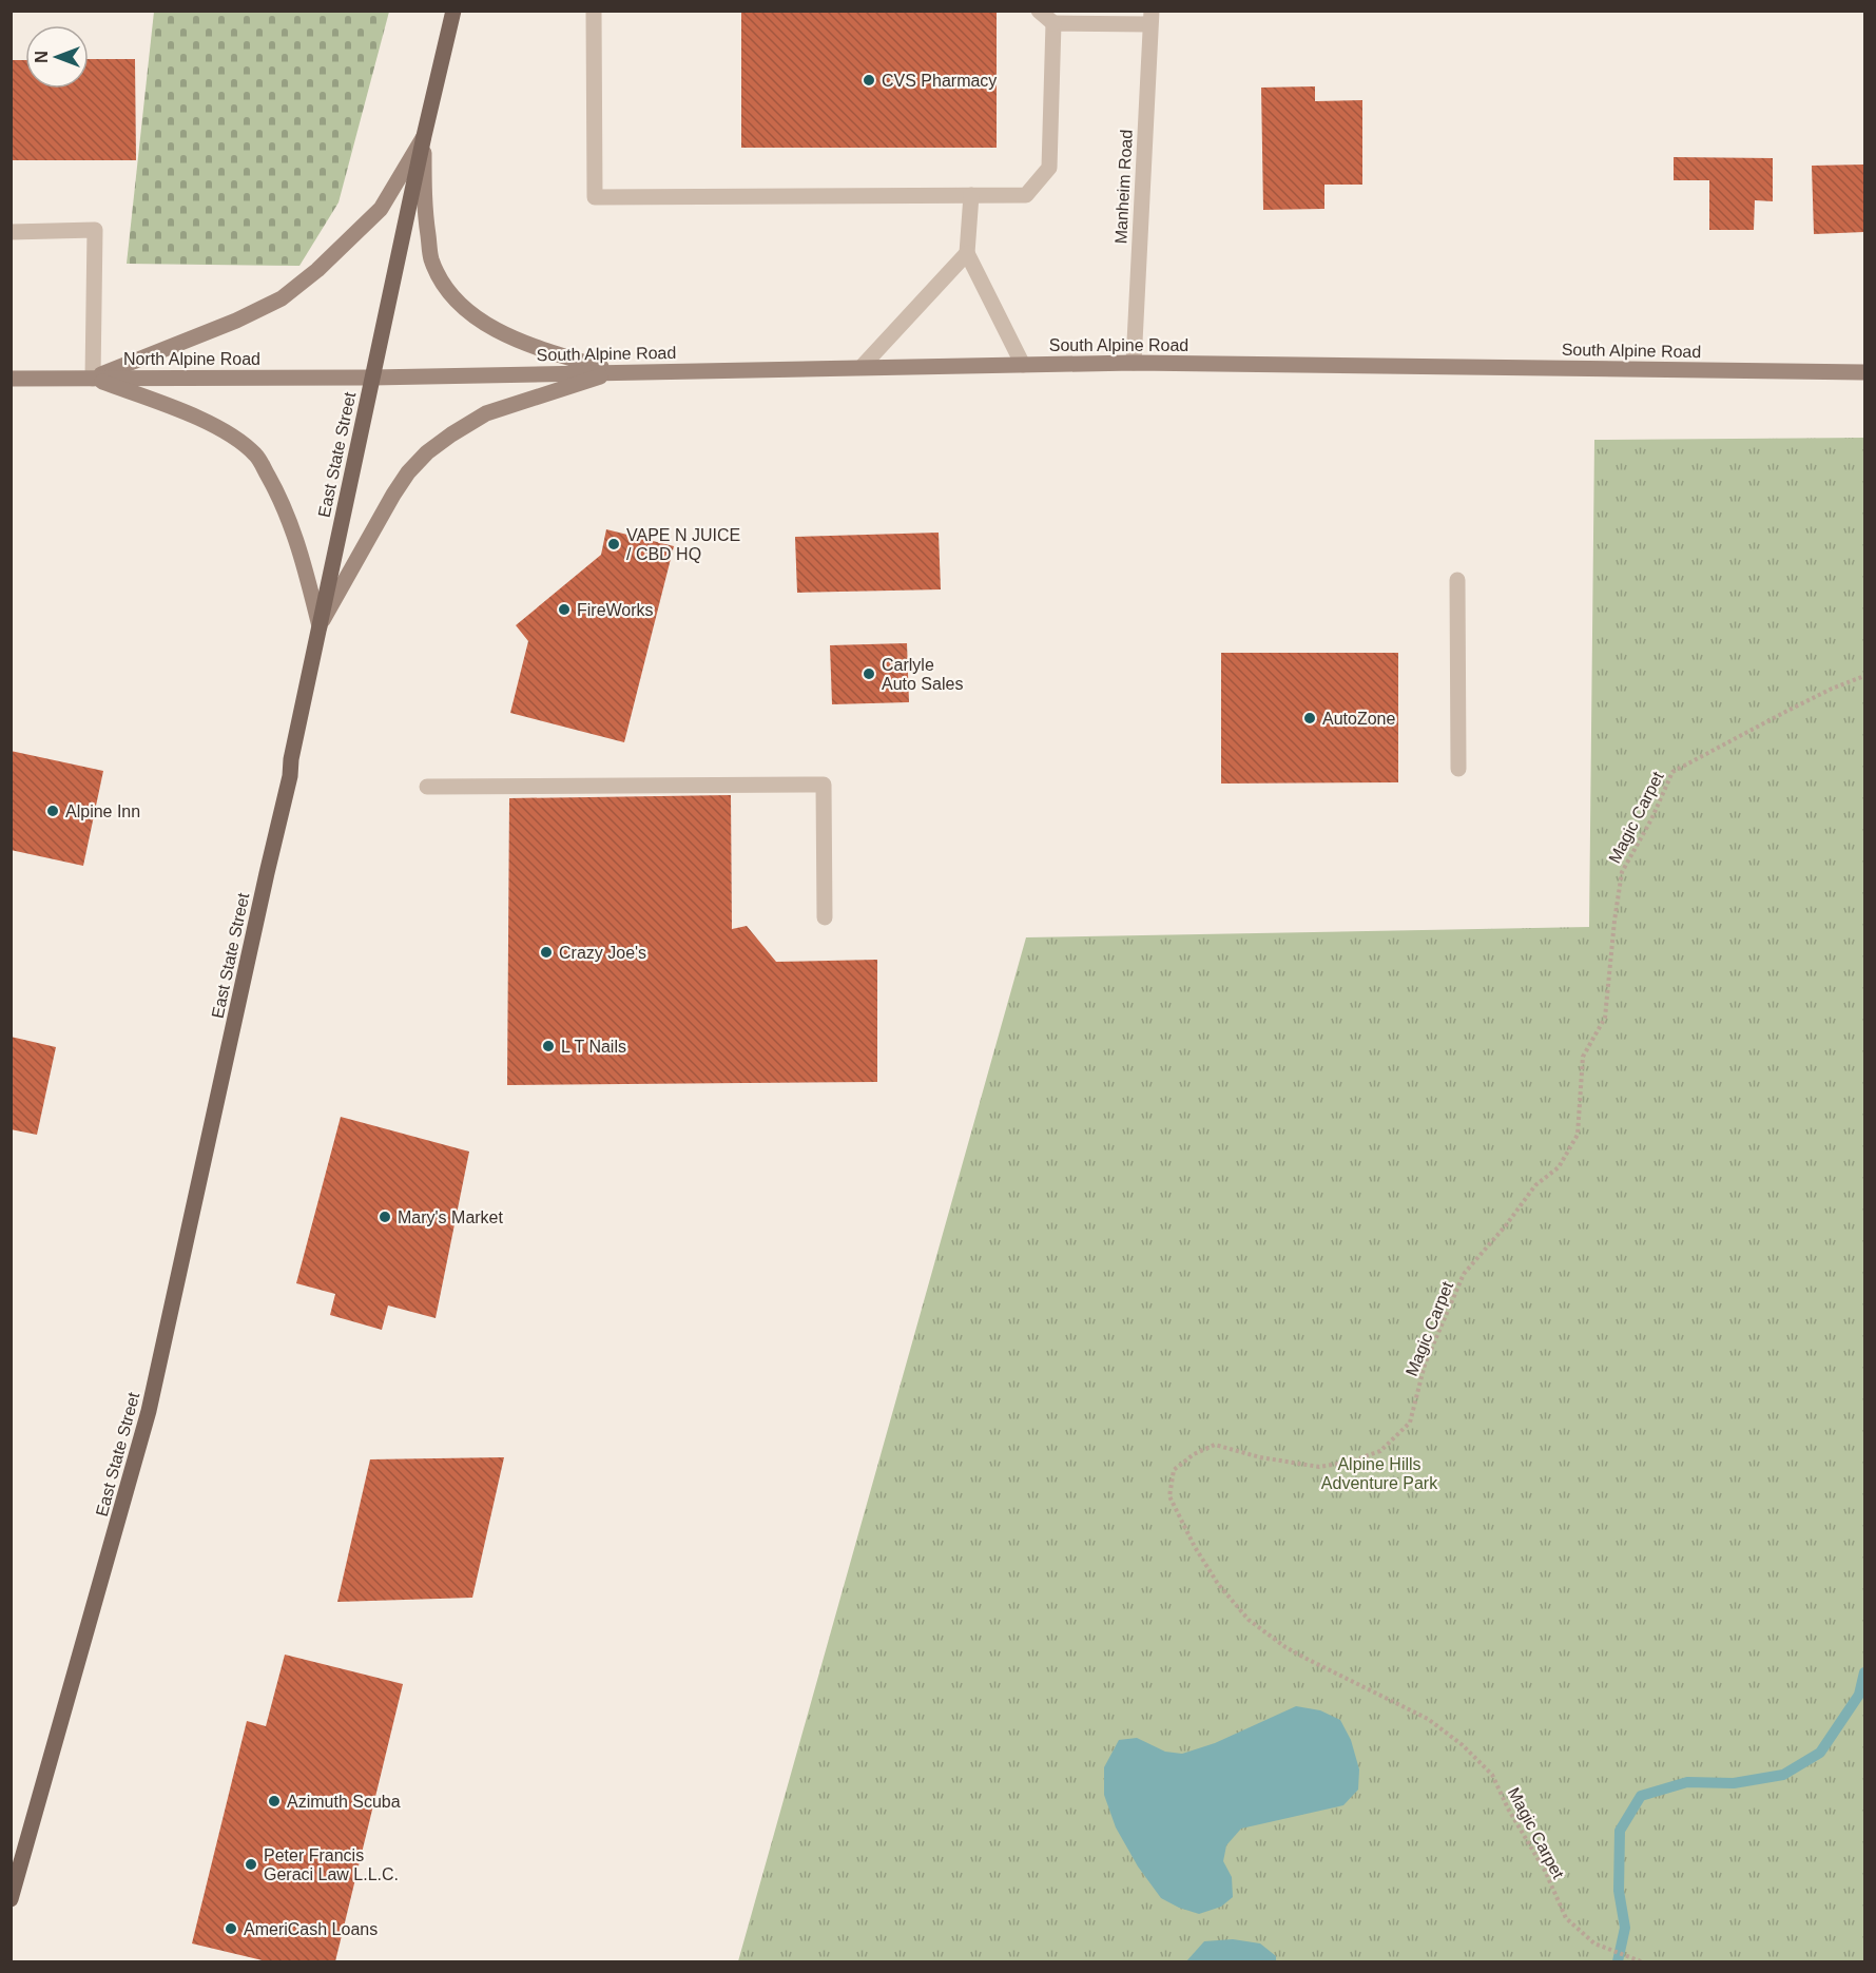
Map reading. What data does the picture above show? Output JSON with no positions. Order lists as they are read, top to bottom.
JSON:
{
  "streets": {
    "main road": ["South Alpine Road", "North Alpine Road", "East State Street"],
    "street": ["Manheim Road"],
    "path": ["Magic Carpet"]
  },
  "crossings": [
    ["Manheim Road", "South Alpine Road"],
    ["South Alpine Road", "North Alpine Road"],
    ["South Alpine Road", "East State Street"],
    ["North Alpine Road", "East State Street"]
  ],
  "parks": ["Alpine Hills Adventure Park"],
  "places": [
    "CVS Pharmacy",
    "VAPE N JUICE / CBD HQ",
    "FireWorks",
    "Carlyle Auto Sales",
    "AutoZone",
    "Alpine Inn",
    "Crazy Joe's",
    "L T Nails",
    "Mary's Market",
    "Azimuth Scuba",
    "Peter Francis Geraci Law L.L.C.",
    "AmeriCash Loans"
  ],
  "north": "left"
}
